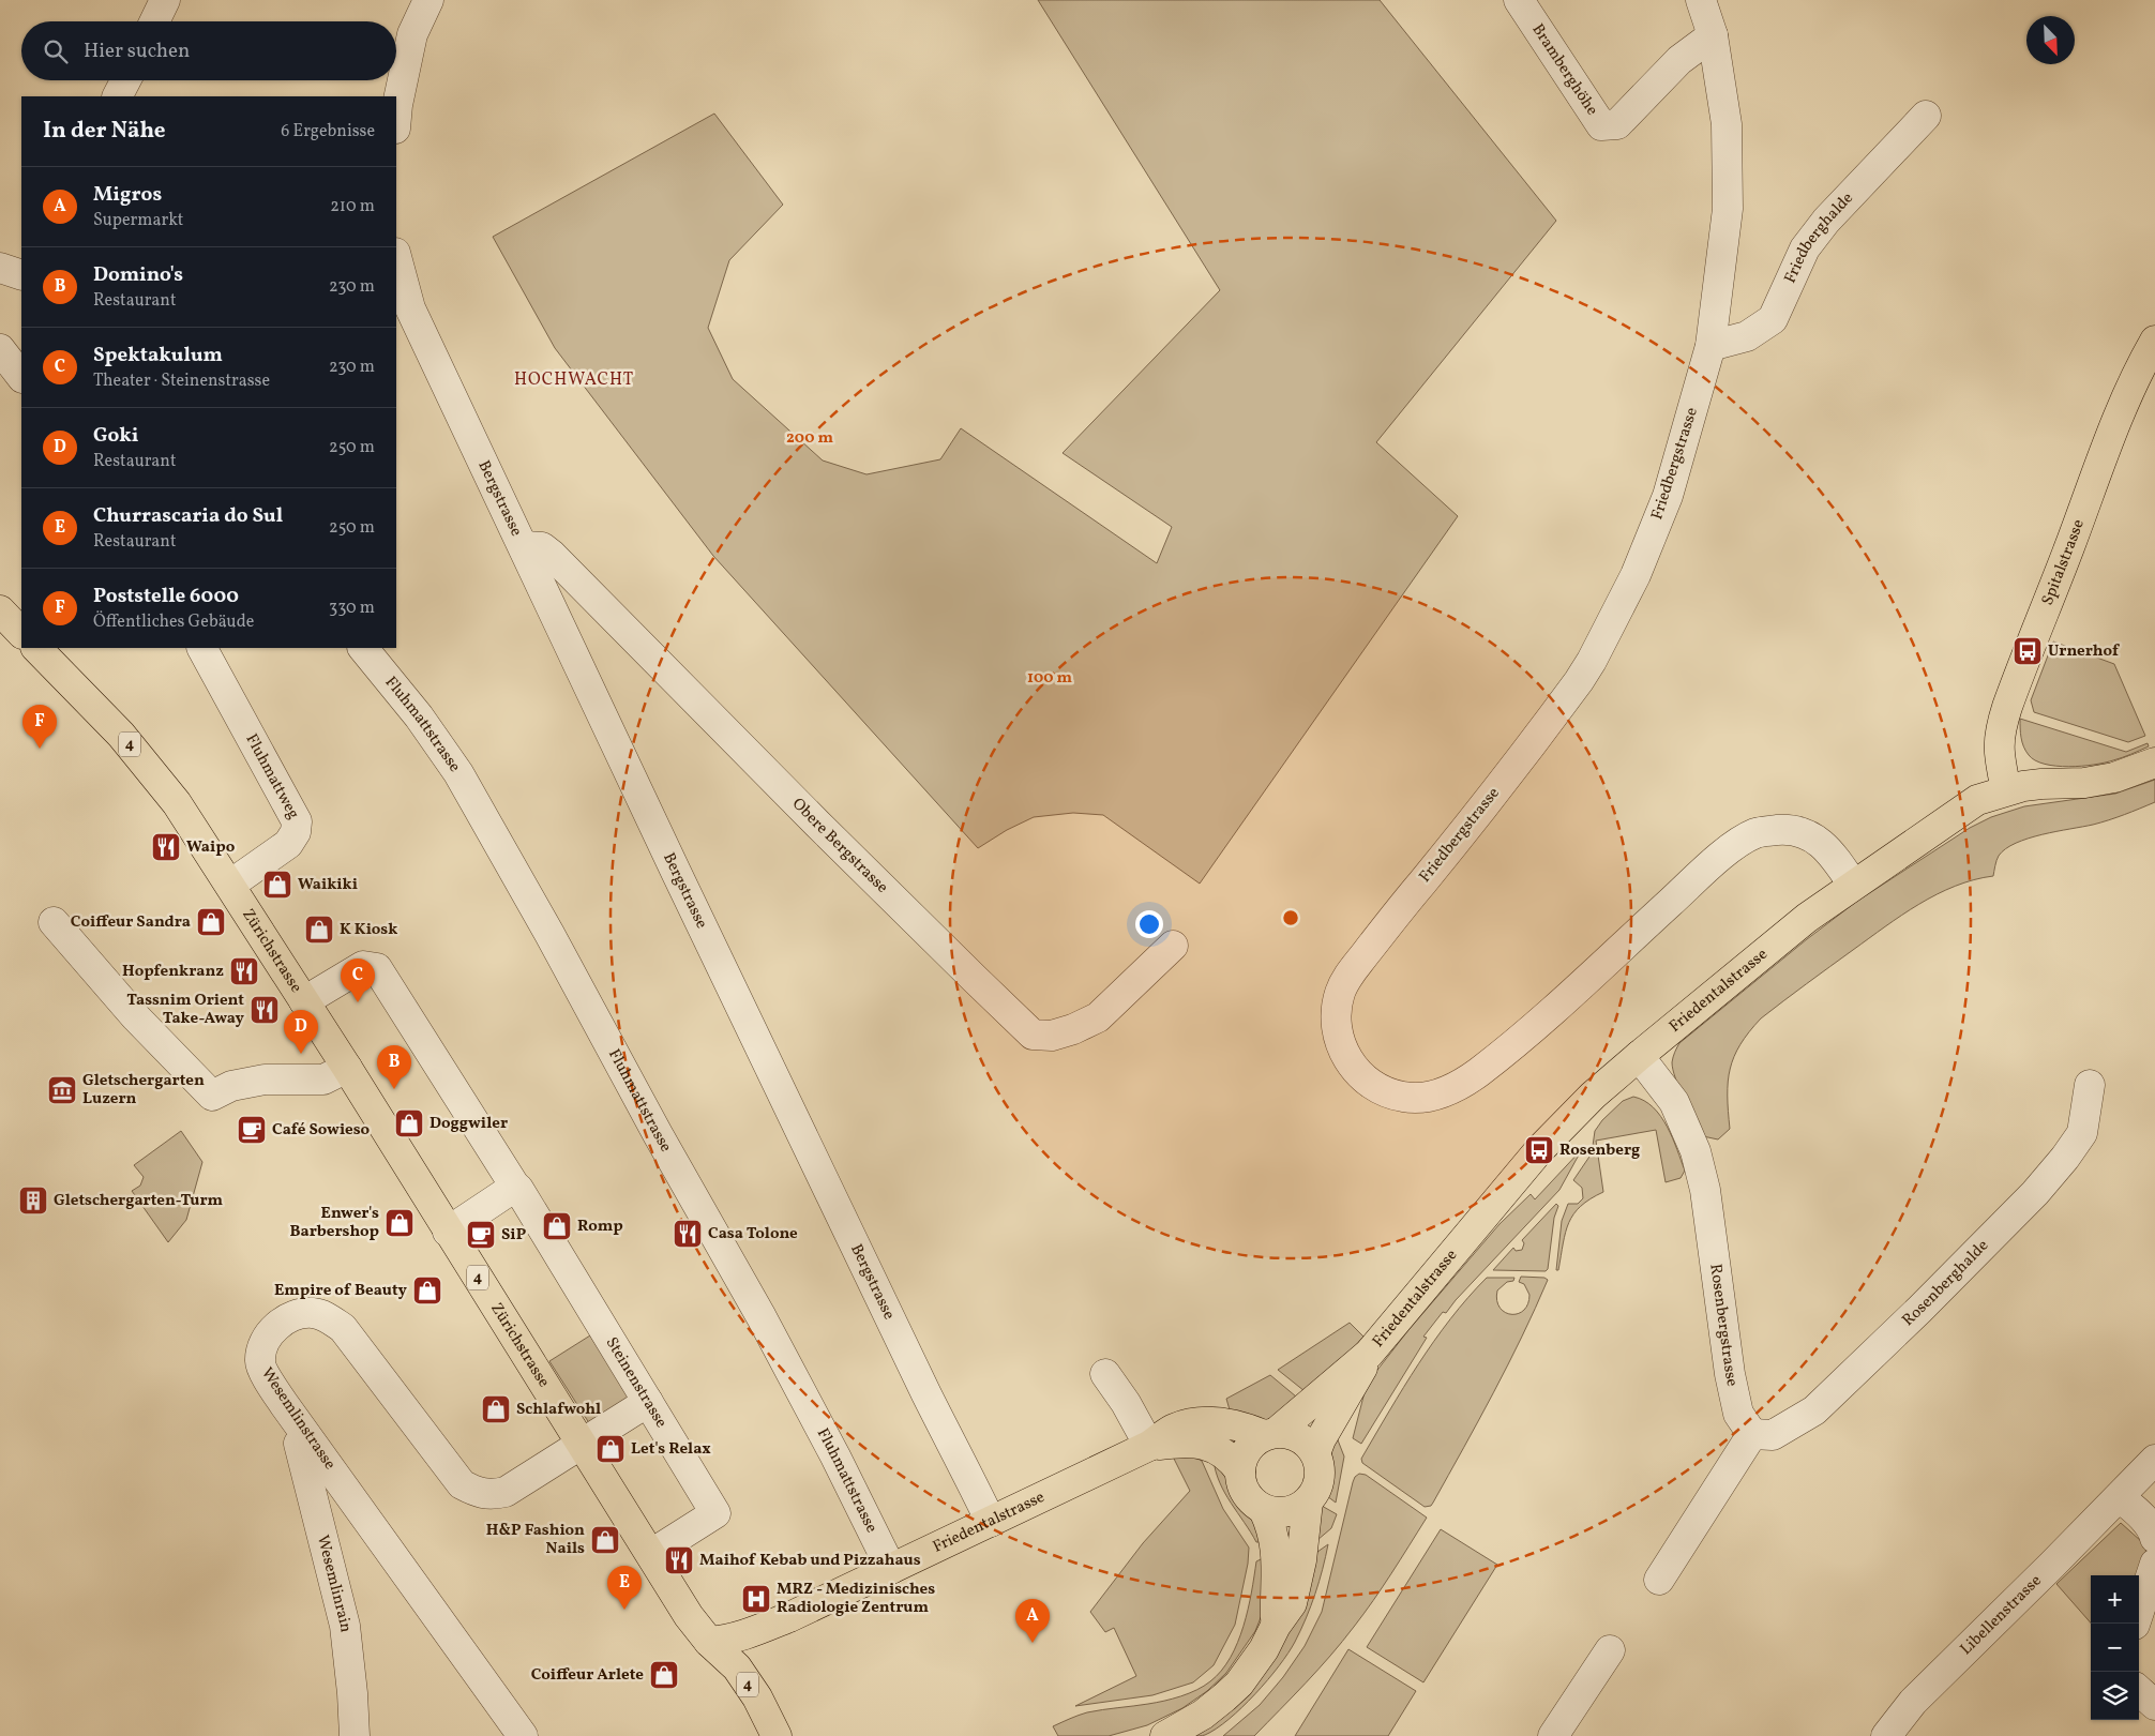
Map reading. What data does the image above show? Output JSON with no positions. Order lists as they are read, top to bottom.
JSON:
{
  "streets": {
    "main road": [
      "Spitalstrasse",
      "4",
      "Zürichstrasse",
      "Friedentalstrasse"
    ],
    "street": [
      "Bramberghöhe",
      "Friedberghalde",
      "Friedbergstrasse",
      "Bergstrasse",
      "Fluhmattstrasse",
      "Fluhmattweg",
      "Obere Bergstrasse",
      "Rosenberghalde",
      "Rosenbergstrasse",
      "Steinenstrasse",
      "Wesemlinstrasse",
      "Wesemlinrain",
      "Libellenstrasse"
    ]
  },
  "crossings": [
    ["Bramberghöhe", "Friedbergstrasse"],
    ["Friedberghalde", "Friedbergstrasse"],
    ["Friedbergstrasse", "Friedentalstrasse"],
    ["Bergstrasse", "Obere Bergstrasse"],
    ["Bergstrasse", "Friedentalstrasse"],
    ["Spitalstrasse", "Friedentalstrasse"],
    ["Fluhmattstrasse", "Friedentalstrasse"],
    ["4", "Zürichstrasse"],
    ["4", "Friedentalstrasse"],
    ["Fluhmattweg", "Zürichstrasse"],
    ["Zürichstrasse", "Friedentalstrasse"],
    ["Zürichstrasse", "Steinenstrasse"],
    ["Zürichstrasse", "Wesemlinstrasse"],
    ["Friedentalstrasse", "Rosenbergstrasse"],
    ["Rosenberghalde", "Rosenbergstrasse"],
    ["Wesemlinstrasse", "Wesemlinrain"]
  ],
  "districts": ["HOCHWACHT"],
  "places": {
    "bus stop": ["Urnerhof", "Rosenberg"],
    "restaurant": [
      "Waipo",
      "Hopfenkranz",
      "Tassnim Orient Take-Away",
      "Casa Tolone",
      "Maihof Kebab und Pizzahaus"
    ],
    "shop": [
      "Waikiki",
      "Coiffeur Sandra",
      "K Kiosk",
      "Doggwiler",
      "Enwer's Barbershop",
      "Romp",
      "Empire of Beauty",
      "Schlafwohl",
      "Let's Relax",
      "H&P Fashion Nails",
      "Coiffeur Arlete"
    ],
    "museum": ["Gletschergarten Luzern"],
    "cafe": ["Café Sowieso", "SiP"],
    "building": ["Gletschergarten-Turm"],
    "hospital": ["MRZ - Medizinisches Radiologie Zentrum"]
  },
  "north": "bottom right",
  "page": {
    "search": "Hier suchen",
    "heading": ["In der Nähe", "6 Ergebnisse"],
    "list": [
      {
        "mark": "A",
        "name": "Migros",
        "note": "Supermarkt",
        "value": "210 m"
      },
      {
        "mark": "B",
        "name": "Domino's",
        "note": "Restaurant",
        "value": "230 m"
      },
      {
        "mark": "C",
        "name": "Spektakulum",
        "note": "Theater · Steinenstrasse",
        "value": "230 m"
      },
      {
        "mark": "D",
        "name": "Goki",
        "note": "Restaurant",
        "value": "250 m"
      },
      {
        "mark": "E",
        "name": "Churrascaria do Sul",
        "note": "Restaurant",
        "value": "250 m"
      },
      {
        "mark": "F",
        "name": "Poststelle 6000",
        "note": "Öffentliches Gebäude",
        "value": "330 m"
      }
    ],
    "pins": [
      "F",
      "C",
      "D",
      "B",
      "E",
      "A"
    ],
    "map_buttons": ["+", "−"]
  },
  "rings": ["200 m", "100 m"]
}
